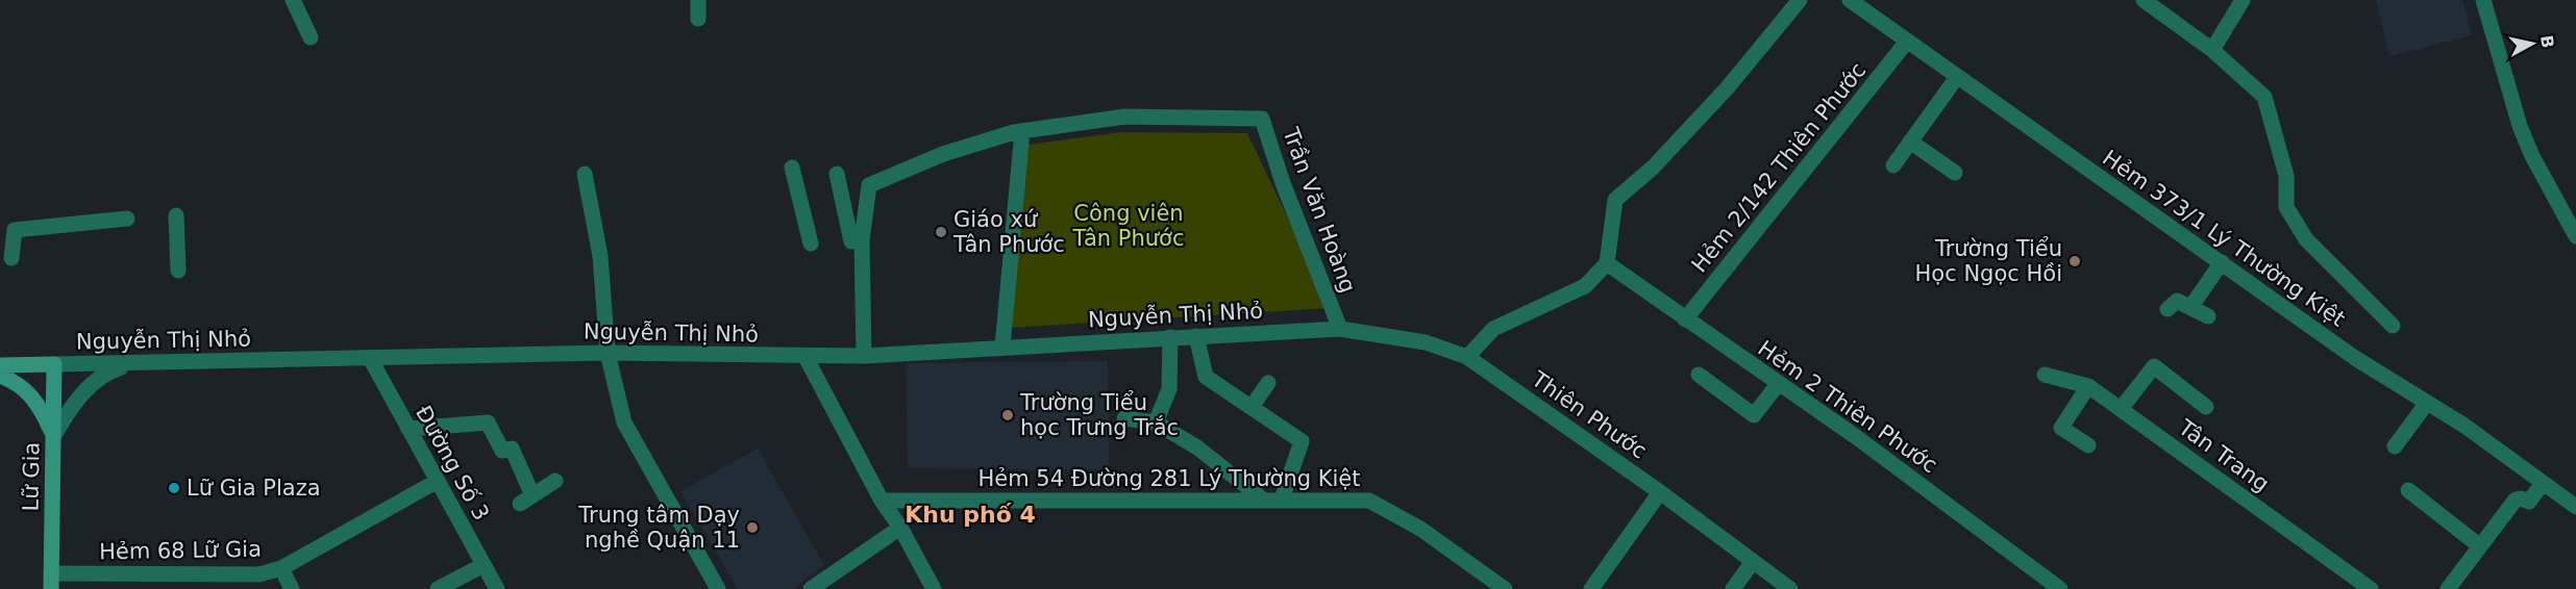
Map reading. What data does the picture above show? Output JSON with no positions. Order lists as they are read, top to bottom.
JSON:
{
  "streets": {
    "main road": ["Nguyễn Thị Nhỏ", "Lữ Gia"],
    "street": [
      "Hẻm 2/142 Thiên Phước",
      "Trần Văn Hoàng",
      "Hẻm 373/1 Lý Thường Kiệt",
      "Hẻm 2 Thiên Phước",
      "Thiên Phước",
      "Tân Trang",
      "Đường Số 3",
      "Hẻm 54 Đường 281 Lý Thường Kiệt",
      "Hẻm 68 Lữ Gia"
    ]
  },
  "crossings": [
    ["Hẻm 2/142 Thiên Phước", "Hẻm 373/1 Lý Thường Kiệt"],
    ["Hẻm 2/142 Thiên Phước", "Hẻm 2 Thiên Phước"],
    ["Trần Văn Hoàng", "Nguyễn Thị Nhỏ"],
    ["Trần Văn Hoàng", "Thiên Phước"],
    ["Nguyễn Thị Nhỏ", "Thiên Phước"],
    ["Nguyễn Thị Nhỏ", "Đường Số 3"],
    ["Nguyễn Thị Nhỏ", "Lữ Gia"],
    ["Đường Số 3", "Hẻm 68 Lữ Gia"],
    ["Lữ Gia", "Hẻm 68 Lữ Gia"]
  ],
  "districts": ["Khu phố 4"],
  "parks": ["Công viên Tân Phước"],
  "places": [
    "Giáo xứ Tân Phước",
    "Trường Tiểu Học Ngọc Hồi",
    "Trường Tiểu học Trưng Trắc",
    "Lữ Gia Plaza",
    "Trung tâm Dạy nghề Quận 11"
  ],
  "north": "right"
}
